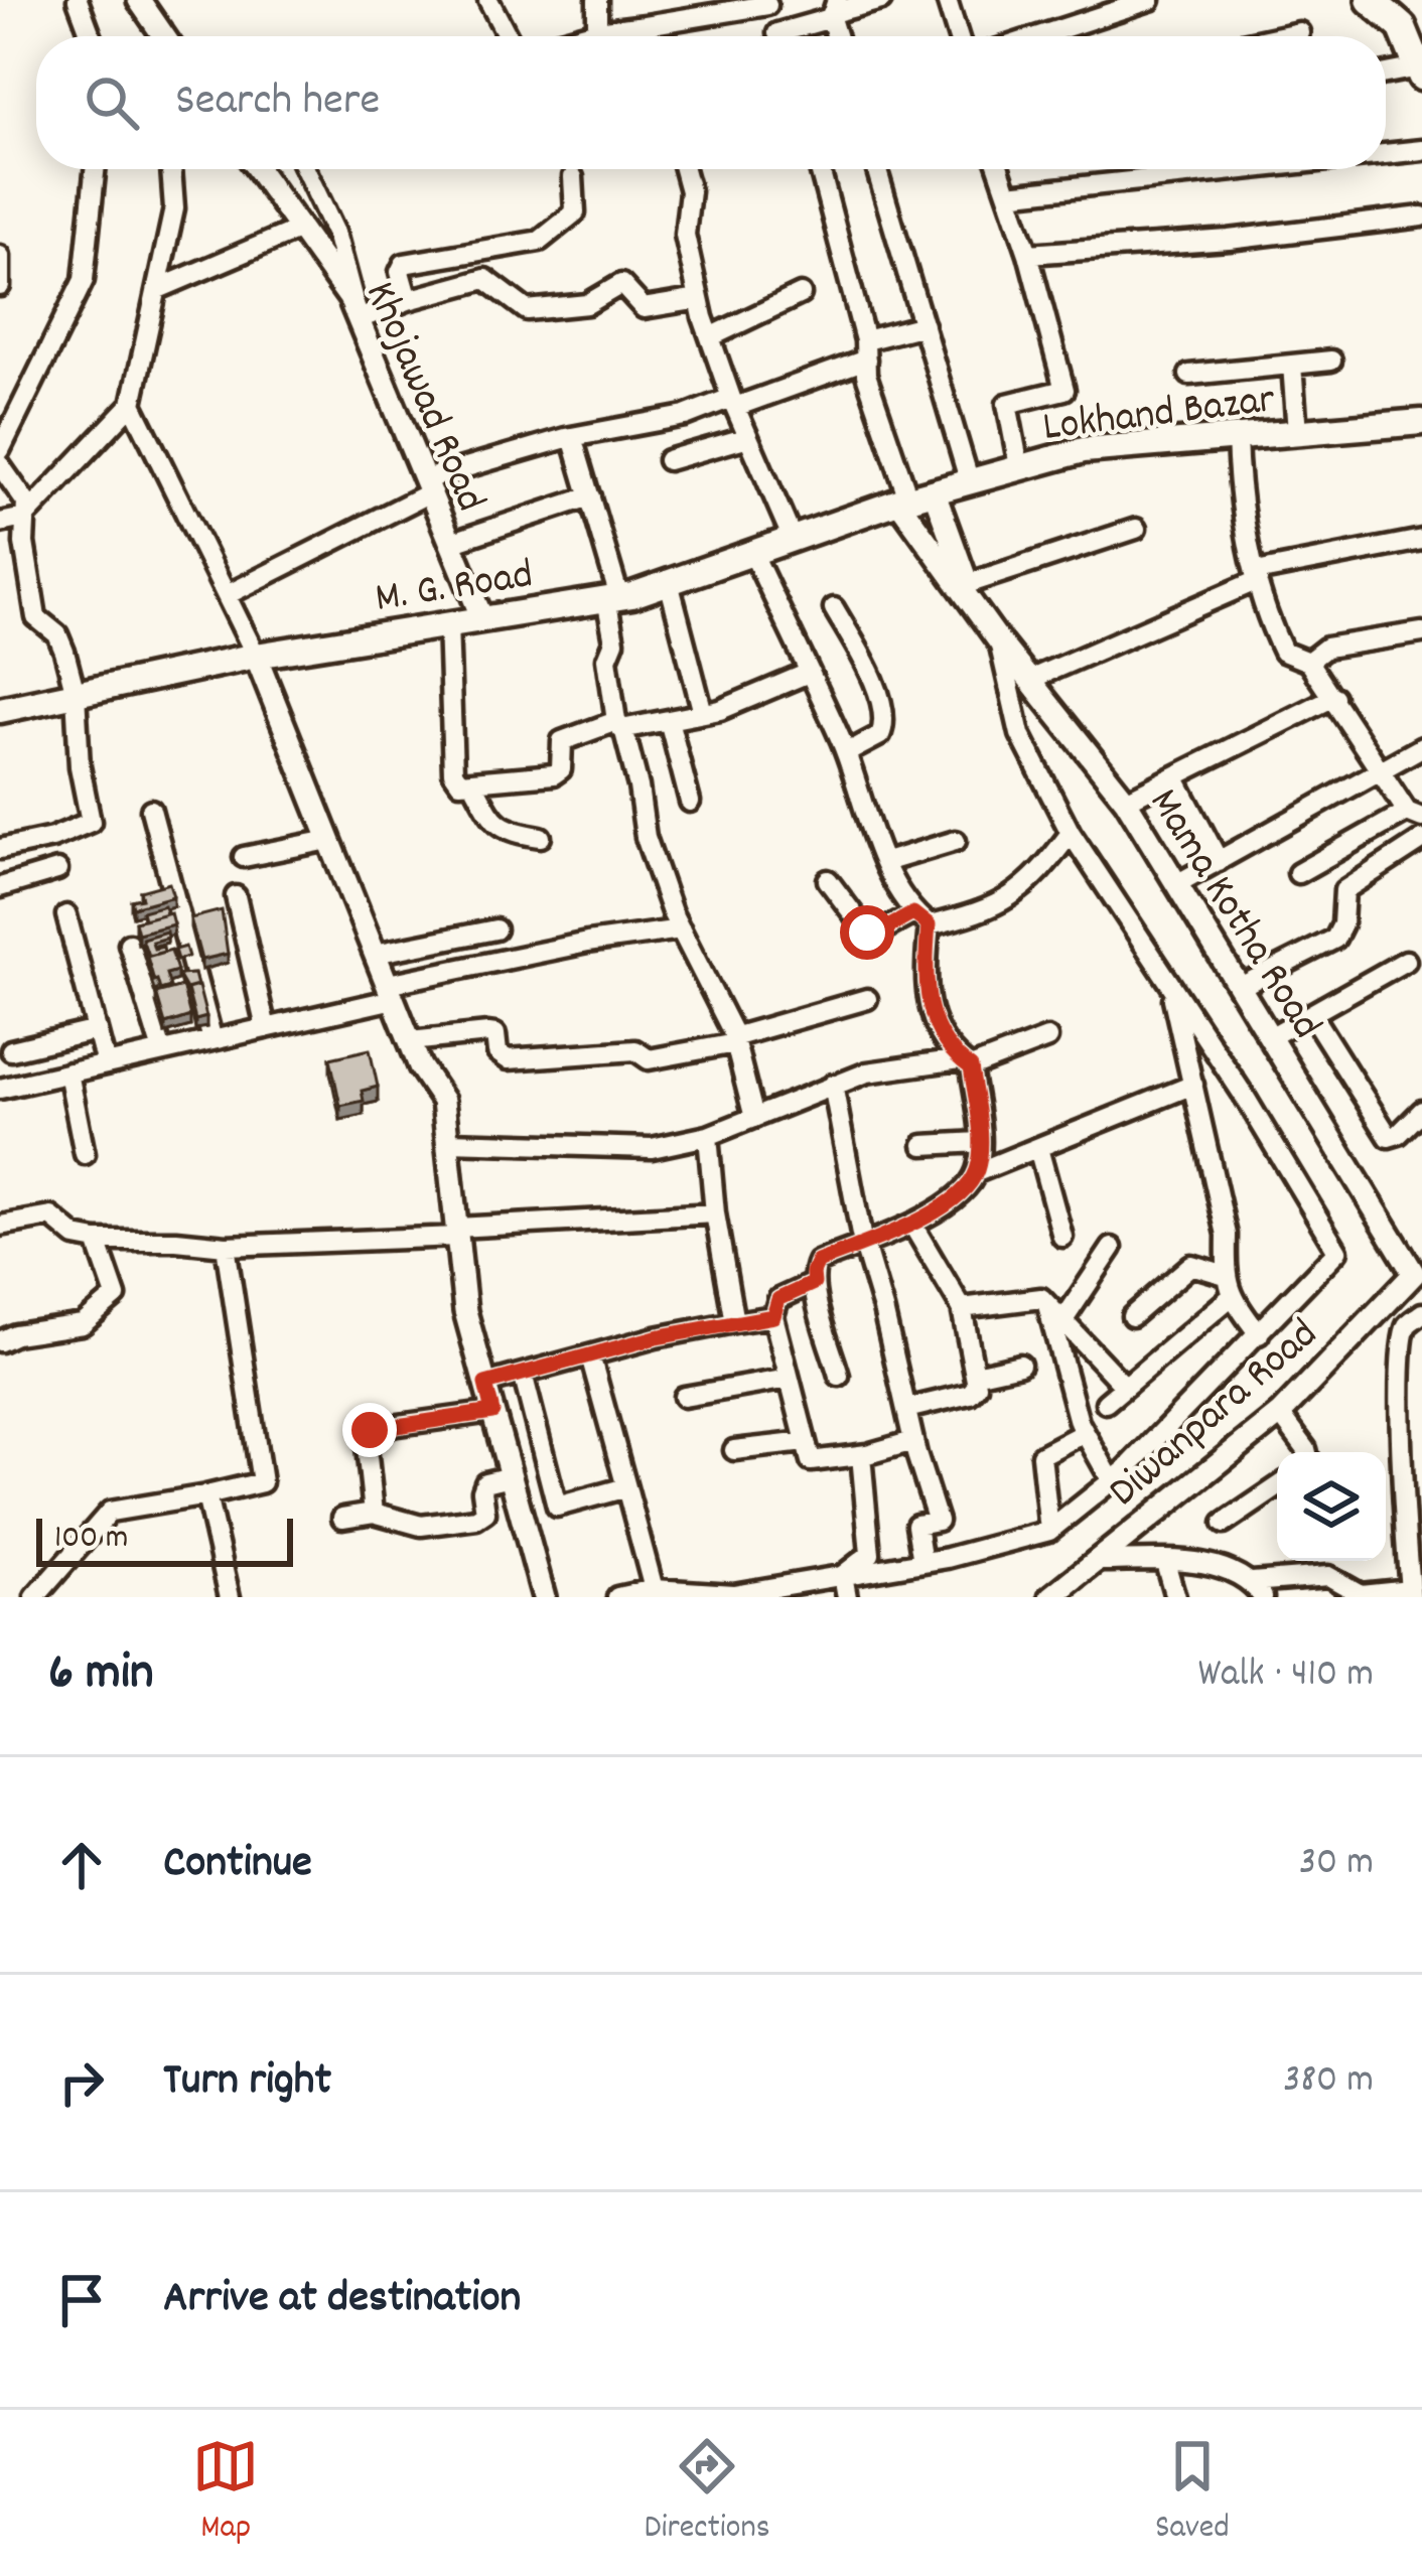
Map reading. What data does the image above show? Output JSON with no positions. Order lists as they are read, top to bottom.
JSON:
{
  "streets": {
    "main road": ["Lokhand Bazar", "M. G. Road"],
    "street": ["Khojawad Road", "Mama Kotha Road", "Diwanpara Road"]
  },
  "crossings": [
    ["Khojawad Road", "M. G. Road"],
    ["Lokhand Bazar", "M. G. Road"],
    ["Lokhand Bazar", "Mama Kotha Road"],
    ["M. G. Road", "Mama Kotha Road"],
    ["Mama Kotha Road", "Diwanpara Road"]
  ],
  "scale_bar": "100 m",
  "page": {
    "search": "Search here",
    "scale": "100 m",
    "heading": ["6 min", "Walk · 410 m"],
    "list": [
      ["Continue", "30 m"],
      ["Turn right", "380 m"],
      "Arrive at destination"
    ],
    "nav": ["Map", "Directions", "Saved"]
  }
}
